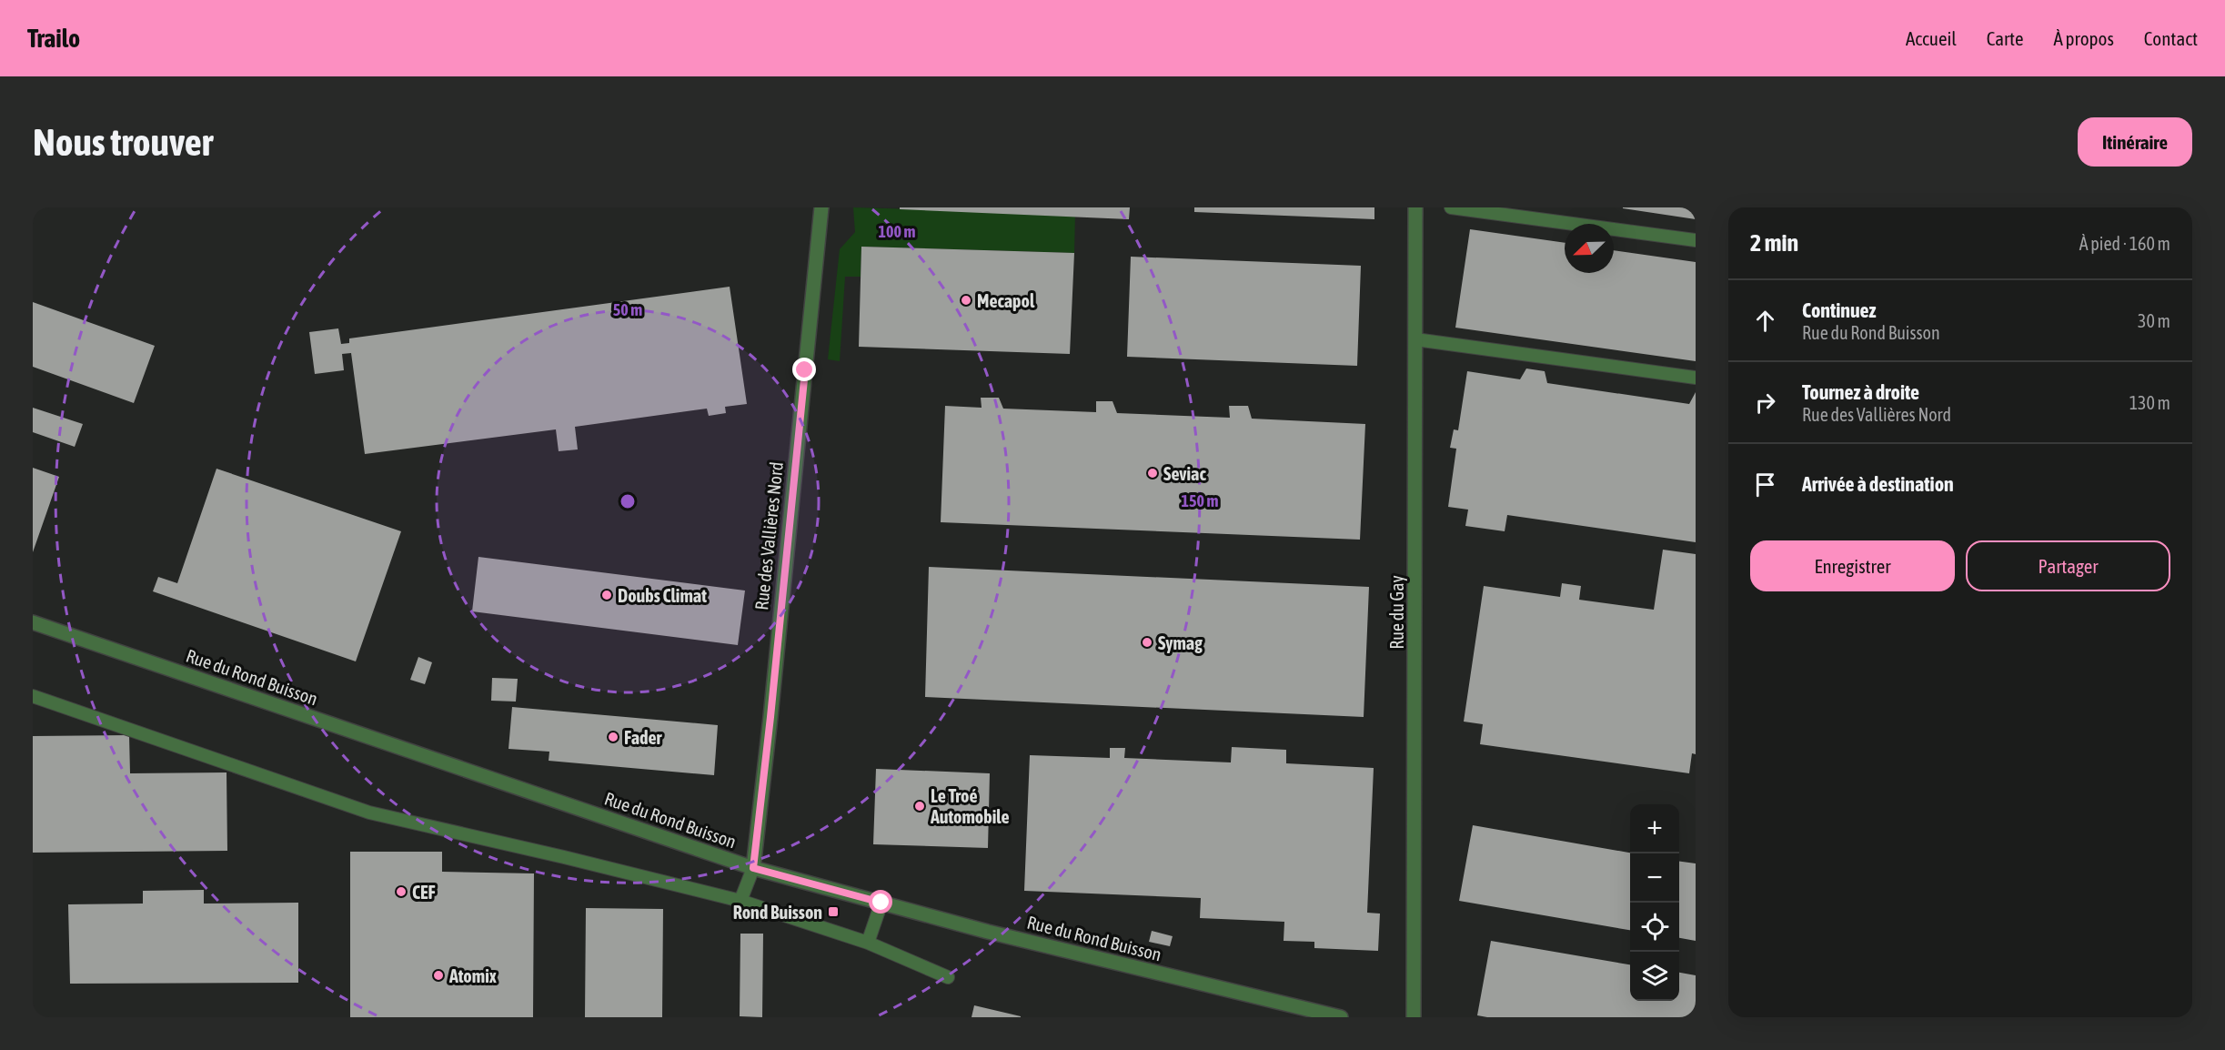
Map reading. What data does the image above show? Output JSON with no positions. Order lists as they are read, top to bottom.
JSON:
{
  "streets": {
    "street": ["Rue des Vallières Nord", "Rue du Gay", "Rue du Rond Buisson"]
  },
  "crossings": [
    ["Rue des Vallières Nord", "Rue du Rond Buisson"]
  ],
  "places": {
    "other": [
      "Mecapol",
      "Seviac",
      "Doubs Climat",
      "Symag",
      "Fader",
      "Le Troé Automobile",
      "CEF",
      "Atomix"
    ],
    "transit": ["Rond Buisson"]
  },
  "north": "bottom left",
  "page": {
    "header": "Trailo",
    "nav": [
      "Accueil",
      "Carte",
      "À propos",
      "Contact"
    ],
    "buttons": [
      "Itinéraire",
      ["Enregistrer", "Partager"]
    ],
    "title": "Nous trouver",
    "heading": ["2 min", "À pied · 160 m"],
    "list": [
      ["Continuez", "Rue du Rond Buisson", "30 m"],
      ["Tournez à droite", "Rue des Vallières Nord", "130 m"],
      "Arrivée à destination"
    ],
    "map_buttons": ["+", "−"]
  },
  "rings": ["100 m", "50 m", "150 m"]
}
